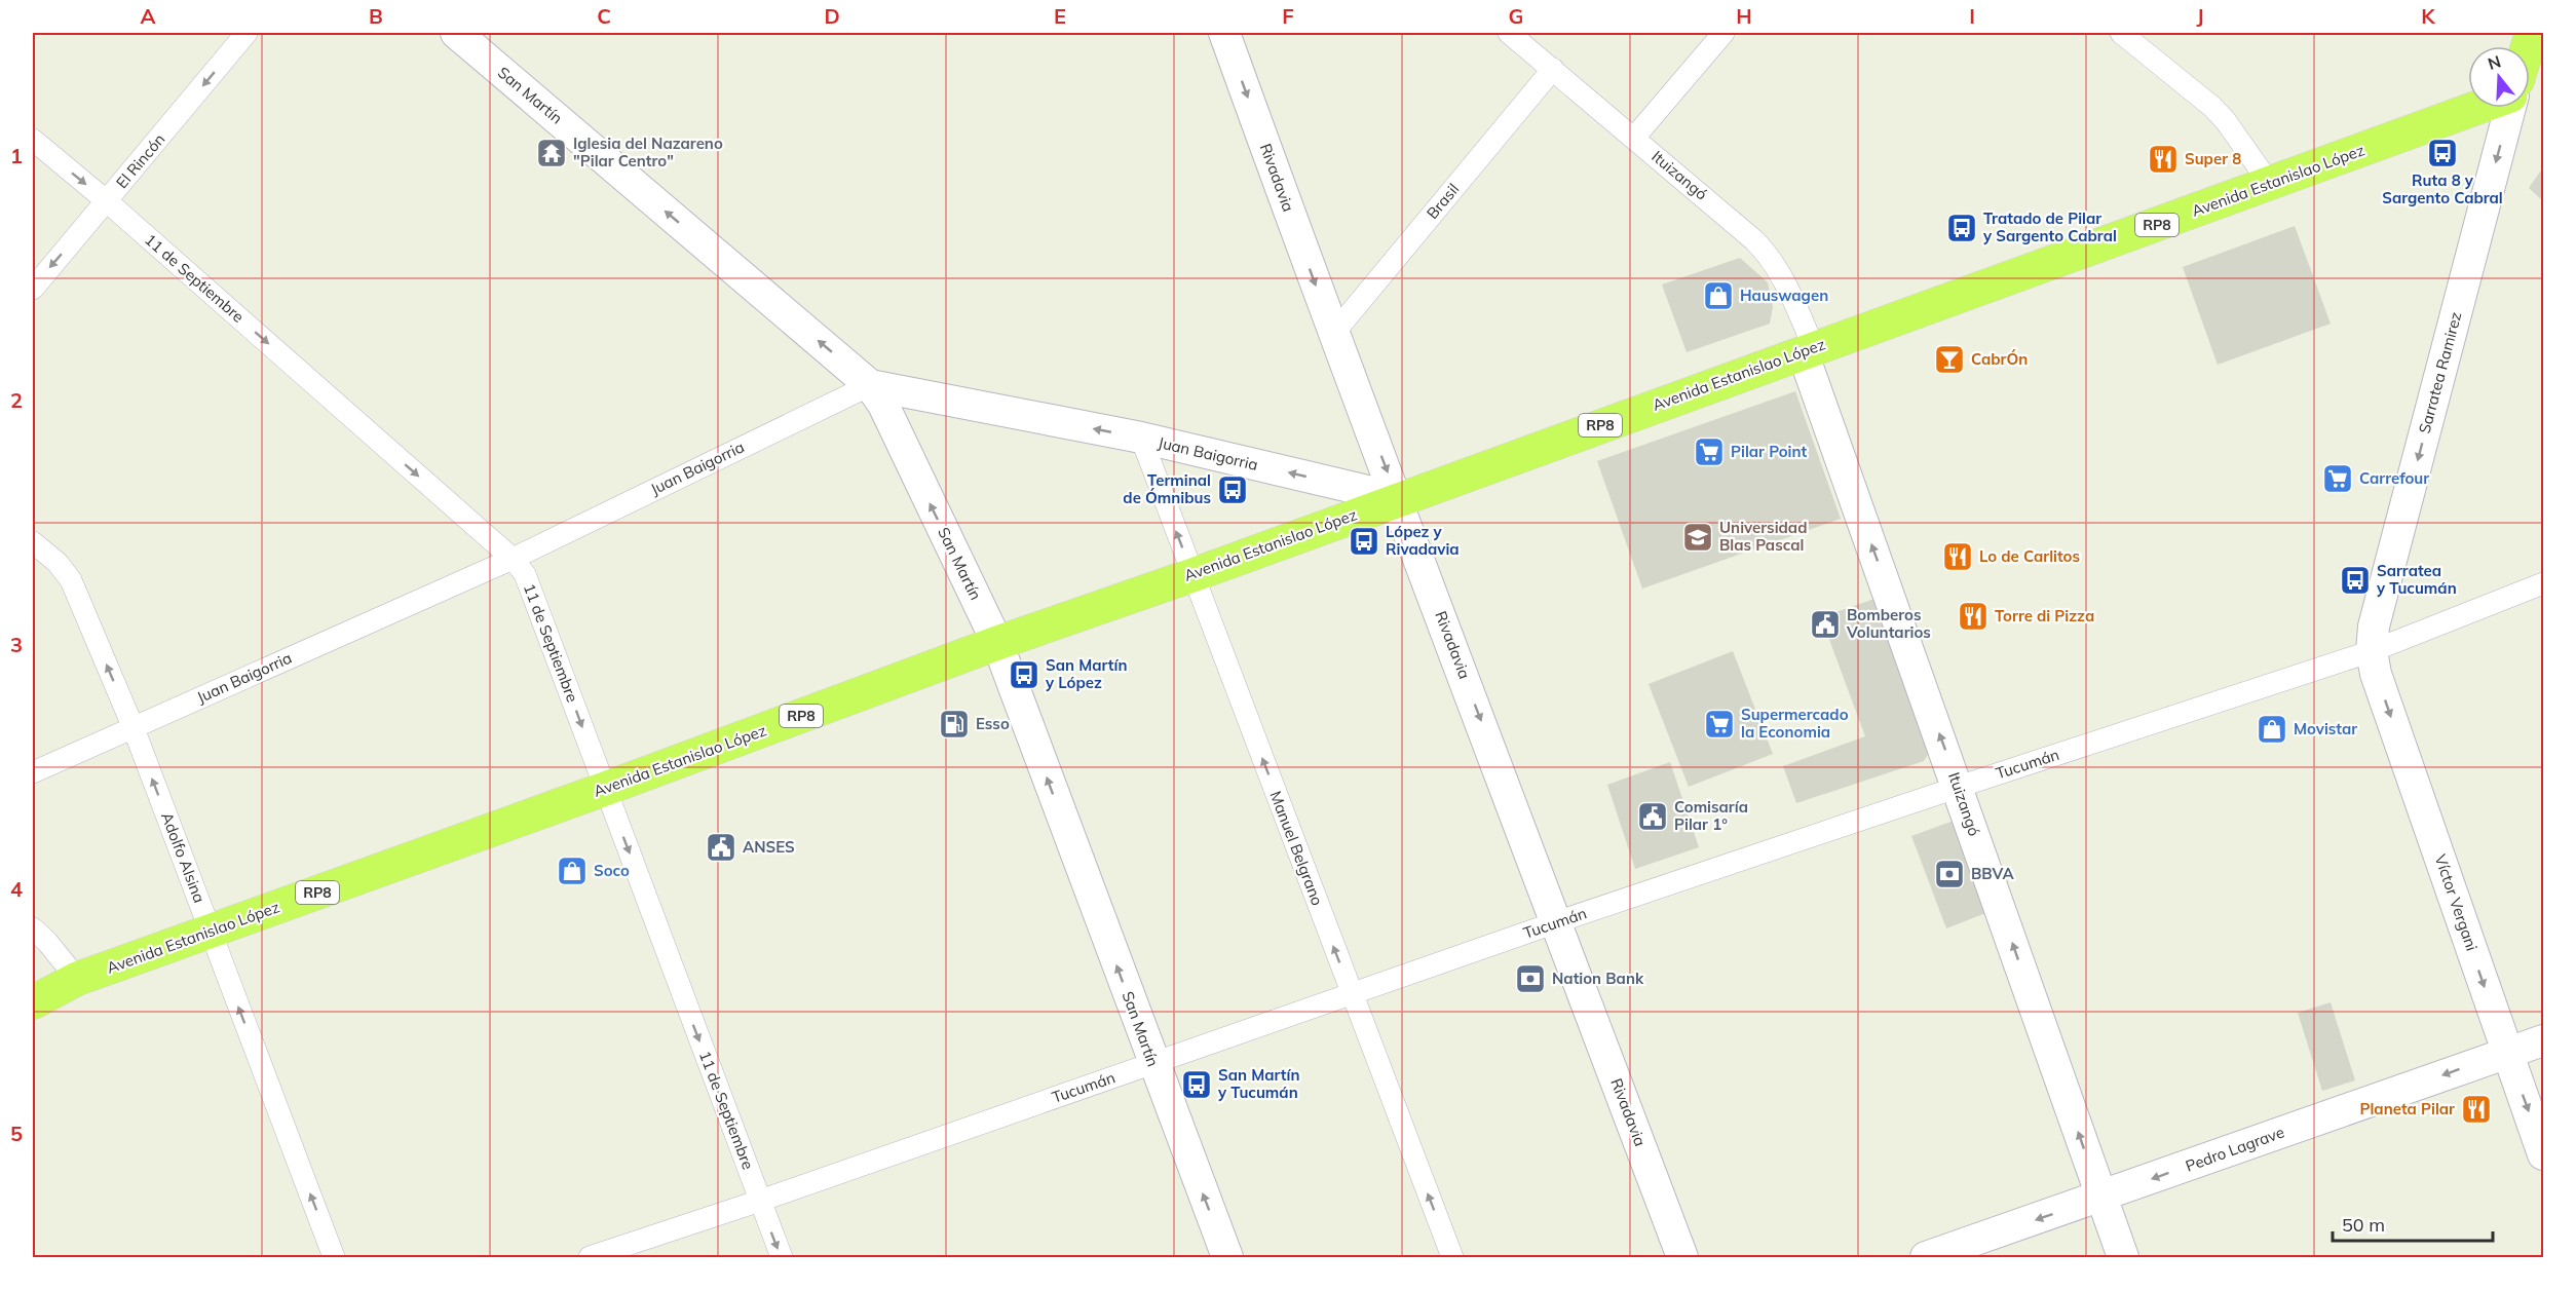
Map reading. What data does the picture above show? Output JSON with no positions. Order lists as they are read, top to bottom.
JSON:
{
  "streets": {
    "main road": ["Avenida Estanislao López", "RP8"],
    "street": [
      "San Martín",
      "El Rincón",
      "Ituizangó",
      "Rivadavia",
      "Brasil",
      "11 de Septiembre",
      "Sarratea Ramirez",
      "Juan Baigorria",
      "Tucumán",
      "Manuel Belgrano",
      "Adolfo Alsina",
      "Víctor Vergani",
      "Pedro Lagrave"
    ]
  },
  "crossings": [
    ["San Martín", "Avenida Estanislao López"],
    ["San Martín", "Juan Baigorria"],
    ["San Martín", "Tucumán"],
    ["El Rincón", "11 de Septiembre"],
    ["Ituizangó", "Avenida Estanislao López"],
    ["Ituizangó", "Brasil"],
    ["Ituizangó", "Tucumán"],
    ["Ituizangó", "Pedro Lagrave"],
    ["Rivadavia", "Avenida Estanislao López"],
    ["Rivadavia", "Brasil"],
    ["Rivadavia", "Juan Baigorria"],
    ["Rivadavia", "Tucumán"],
    ["Avenida Estanislao López", "11 de Septiembre"],
    ["Avenida Estanislao López", "Juan Baigorria"],
    ["Avenida Estanislao López", "Manuel Belgrano"],
    ["Avenida Estanislao López", "Adolfo Alsina"],
    ["11 de Septiembre", "Juan Baigorria"],
    ["11 de Septiembre", "Tucumán"],
    ["Sarratea Ramirez", "Tucumán"],
    ["Sarratea Ramirez", "Víctor Vergani"],
    ["Juan Baigorria", "Manuel Belgrano"],
    ["Juan Baigorria", "Adolfo Alsina"],
    ["Tucumán", "Manuel Belgrano"],
    ["Tucumán", "Víctor Vergani"],
    ["Víctor Vergani", "Pedro Lagrave"]
  ],
  "one_way": [
    "San Martín",
    "El Rincón",
    "Ituizangó",
    "Rivadavia",
    "11 de Septiembre",
    "Sarratea Ramirez",
    "Juan Baigorria",
    "Manuel Belgrano",
    "Adolfo Alsina",
    "Víctor Vergani",
    "Pedro Lagrave"
  ],
  "places": {
    "temple": ["Iglesia del Nazareno \"Pilar Centro\""],
    "bus stop": [
      "Ruta 8 y Sargento Cabral",
      "Tratado de Pilar y Sargento Cabral",
      "Terminal de Ómnibus",
      "López y Rivadavia",
      "Sarratea y Tucumán",
      "San Martín y López",
      "San Martín y Tucumán"
    ],
    "restaurant": [
      "Super 8",
      "Lo de Carlitos",
      "Torre di Pizza",
      "Planeta Pilar"
    ],
    "shop": ["Hauswagen", "Movistar", "Soco"],
    "bar": ["CabrÓn"],
    "supermarket": ["Pilar Point", "Carrefour", "Supermercado la Economia"],
    "school or university": ["Universidad Blas Pascal"],
    "public building": ["Bomberos Voluntarios", "Comisaría Pilar 1°", "ANSES"],
    "fuel station": ["Esso"],
    "bank": ["BBVA", "Nation Bank"]
  },
  "scale_bar": "50 m",
  "north": "top",
  "grid": {
    "columns": [
      "A",
      "B",
      "C",
      "D",
      "E",
      "F",
      "G",
      "H",
      "I",
      "J",
      "K"
    ],
    "rows": [
      "1",
      "2",
      "3",
      "4",
      "5"
    ]
  }
}
